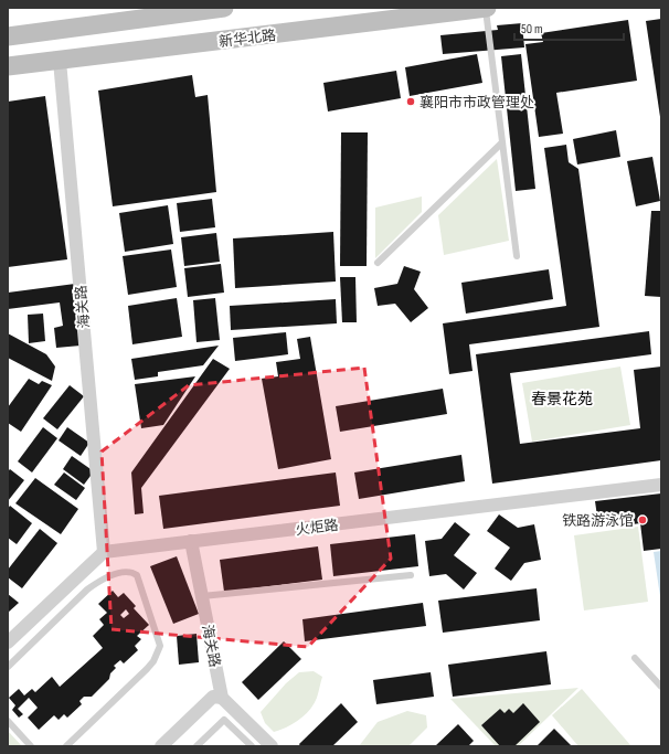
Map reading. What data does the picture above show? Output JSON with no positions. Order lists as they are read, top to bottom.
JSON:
{
  "streets": {
    "main road": ["新华北路"],
    "street": ["海关路", "火炬路"]
  },
  "crossings": [
    ["新华北路", "海关路"],
    ["海关路", "火炬路"]
  ],
  "districts": ["春景花苑"],
  "places": ["襄阳市市政管理处", "铁路游泳馆"],
  "scale_bar": "50 m"
}
